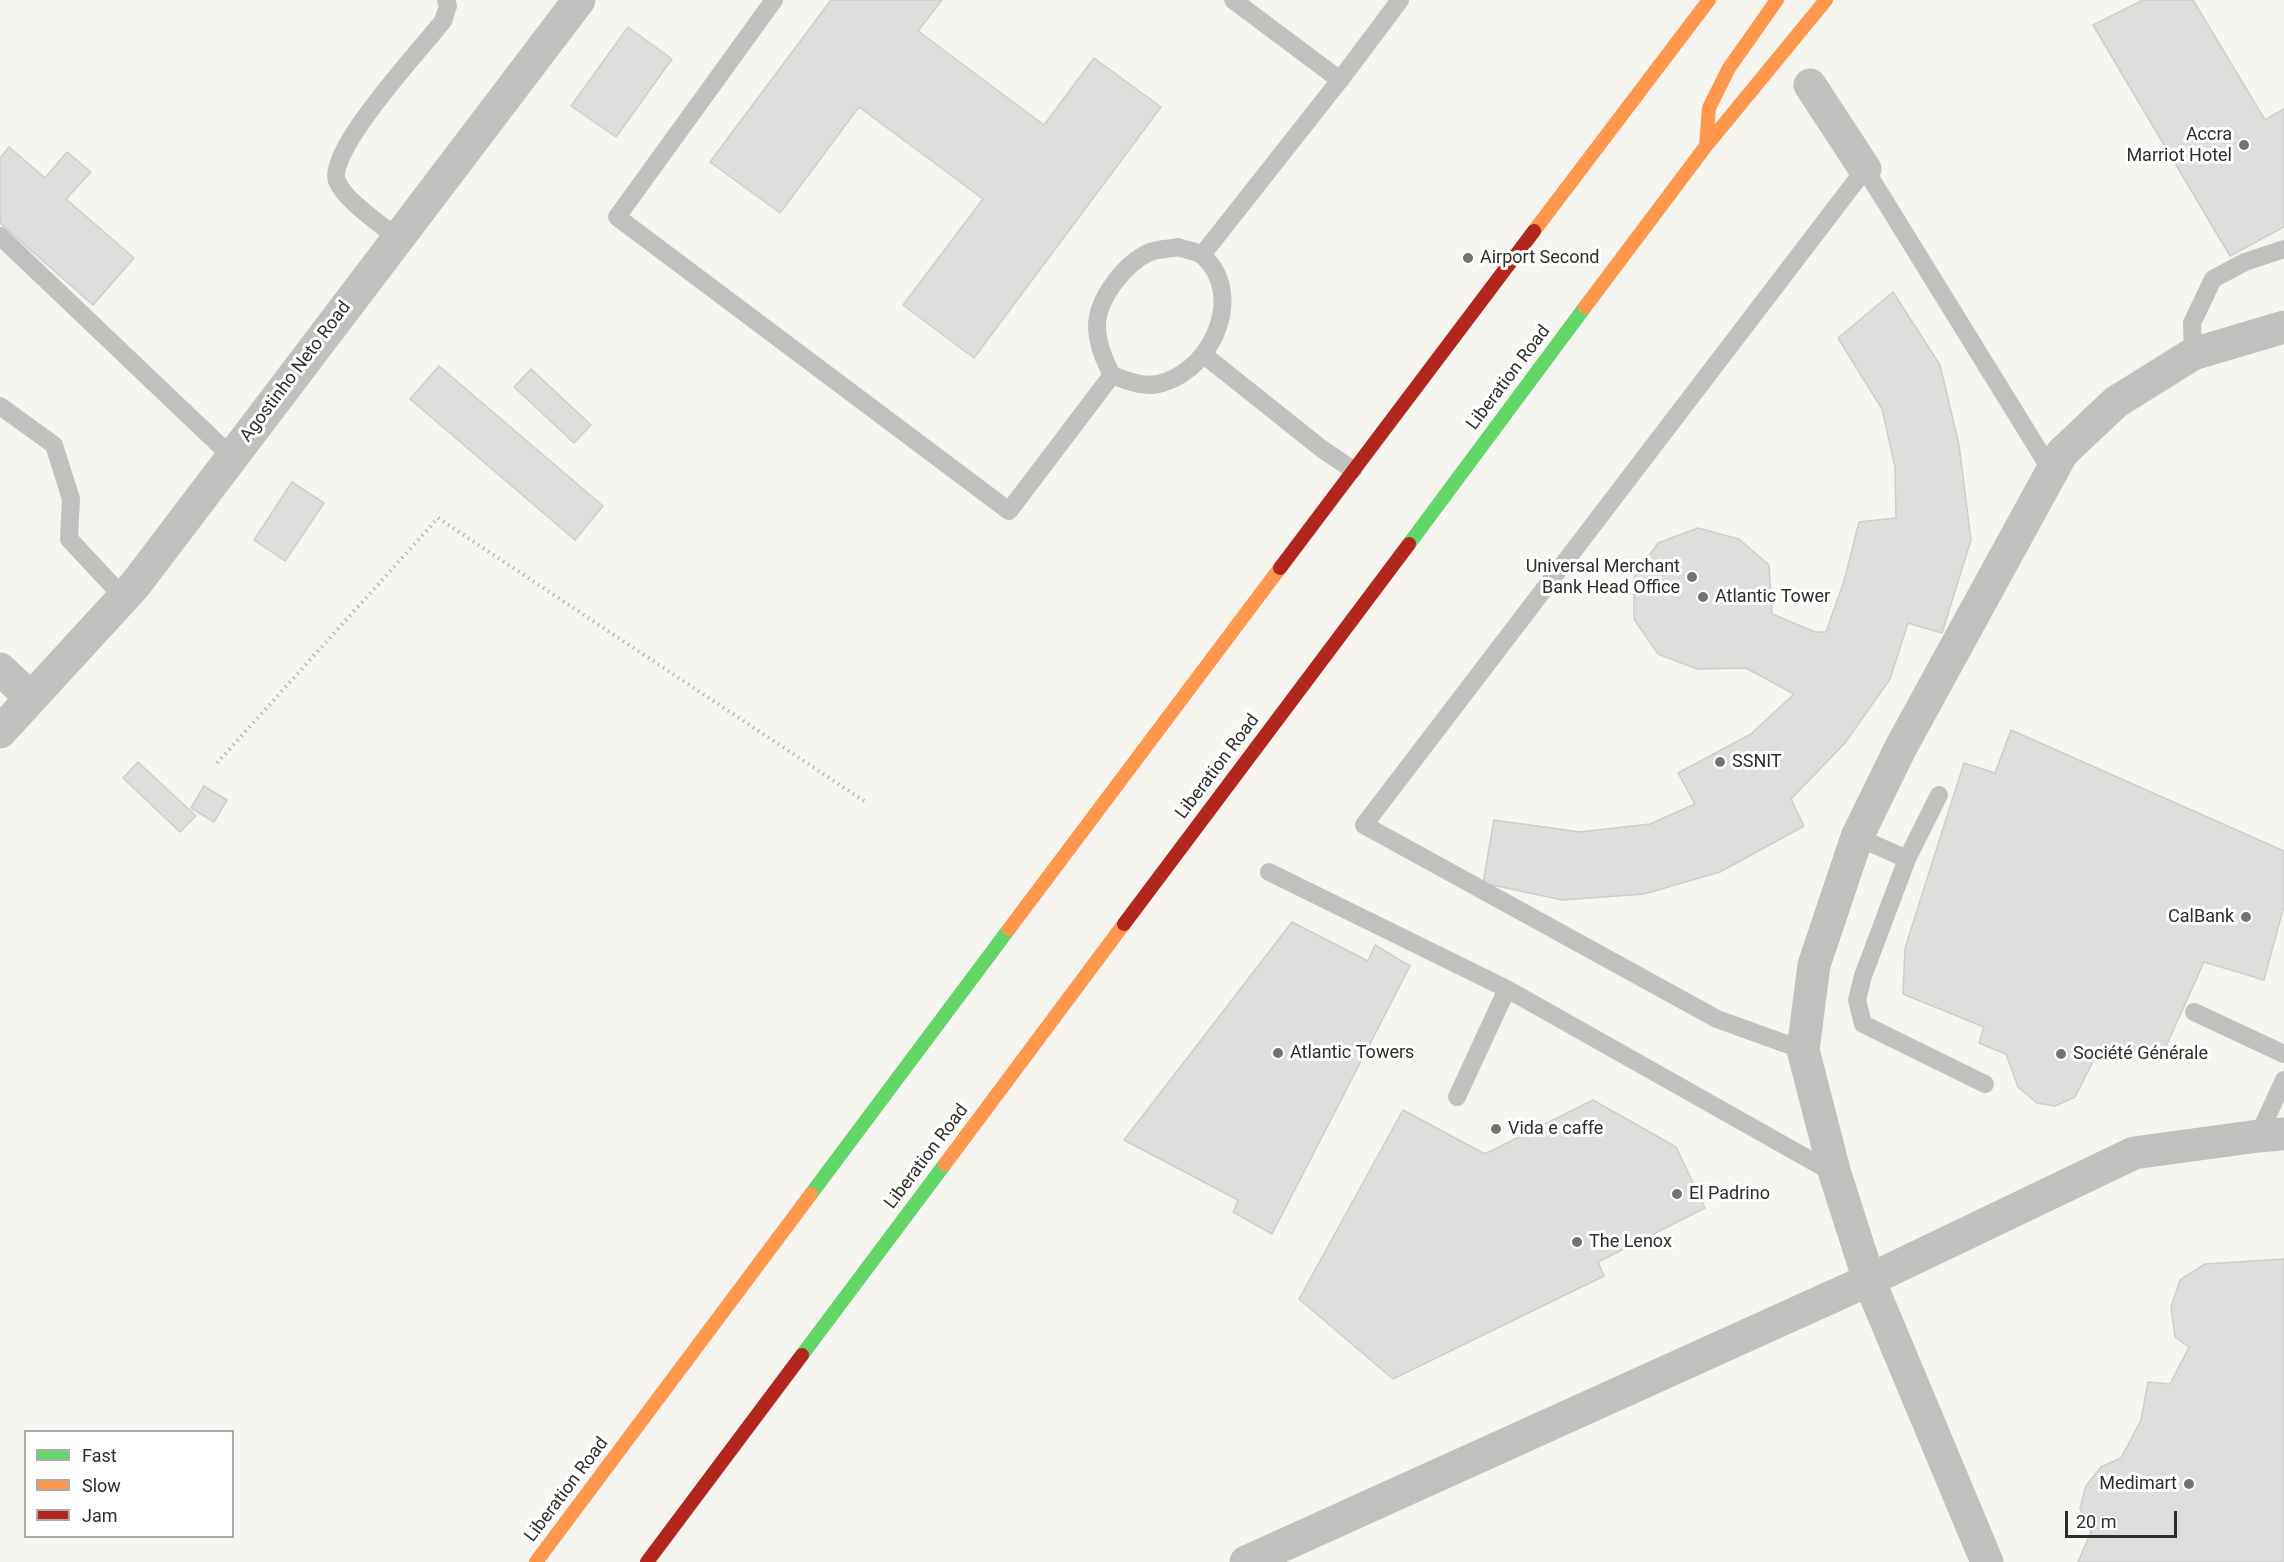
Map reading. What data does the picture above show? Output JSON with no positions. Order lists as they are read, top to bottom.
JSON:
{
  "streets": {
    "highway": ["Liberation Road"],
    "street": ["Agostinho Neto Road"]
  },
  "places": [
    "Accra Marriot Hotel",
    "Airport Second",
    "Universal Merchant Bank Head Office",
    "Atlantic Tower",
    "SSNIT",
    "CalBank",
    "Atlantic Towers",
    "Société Générale",
    "Vida e caffe",
    "El Padrino",
    "The Lenox",
    "Medimart"
  ],
  "legend": ["Fast", "Slow", "Jam"],
  "scale_bar": "20 m"
}
